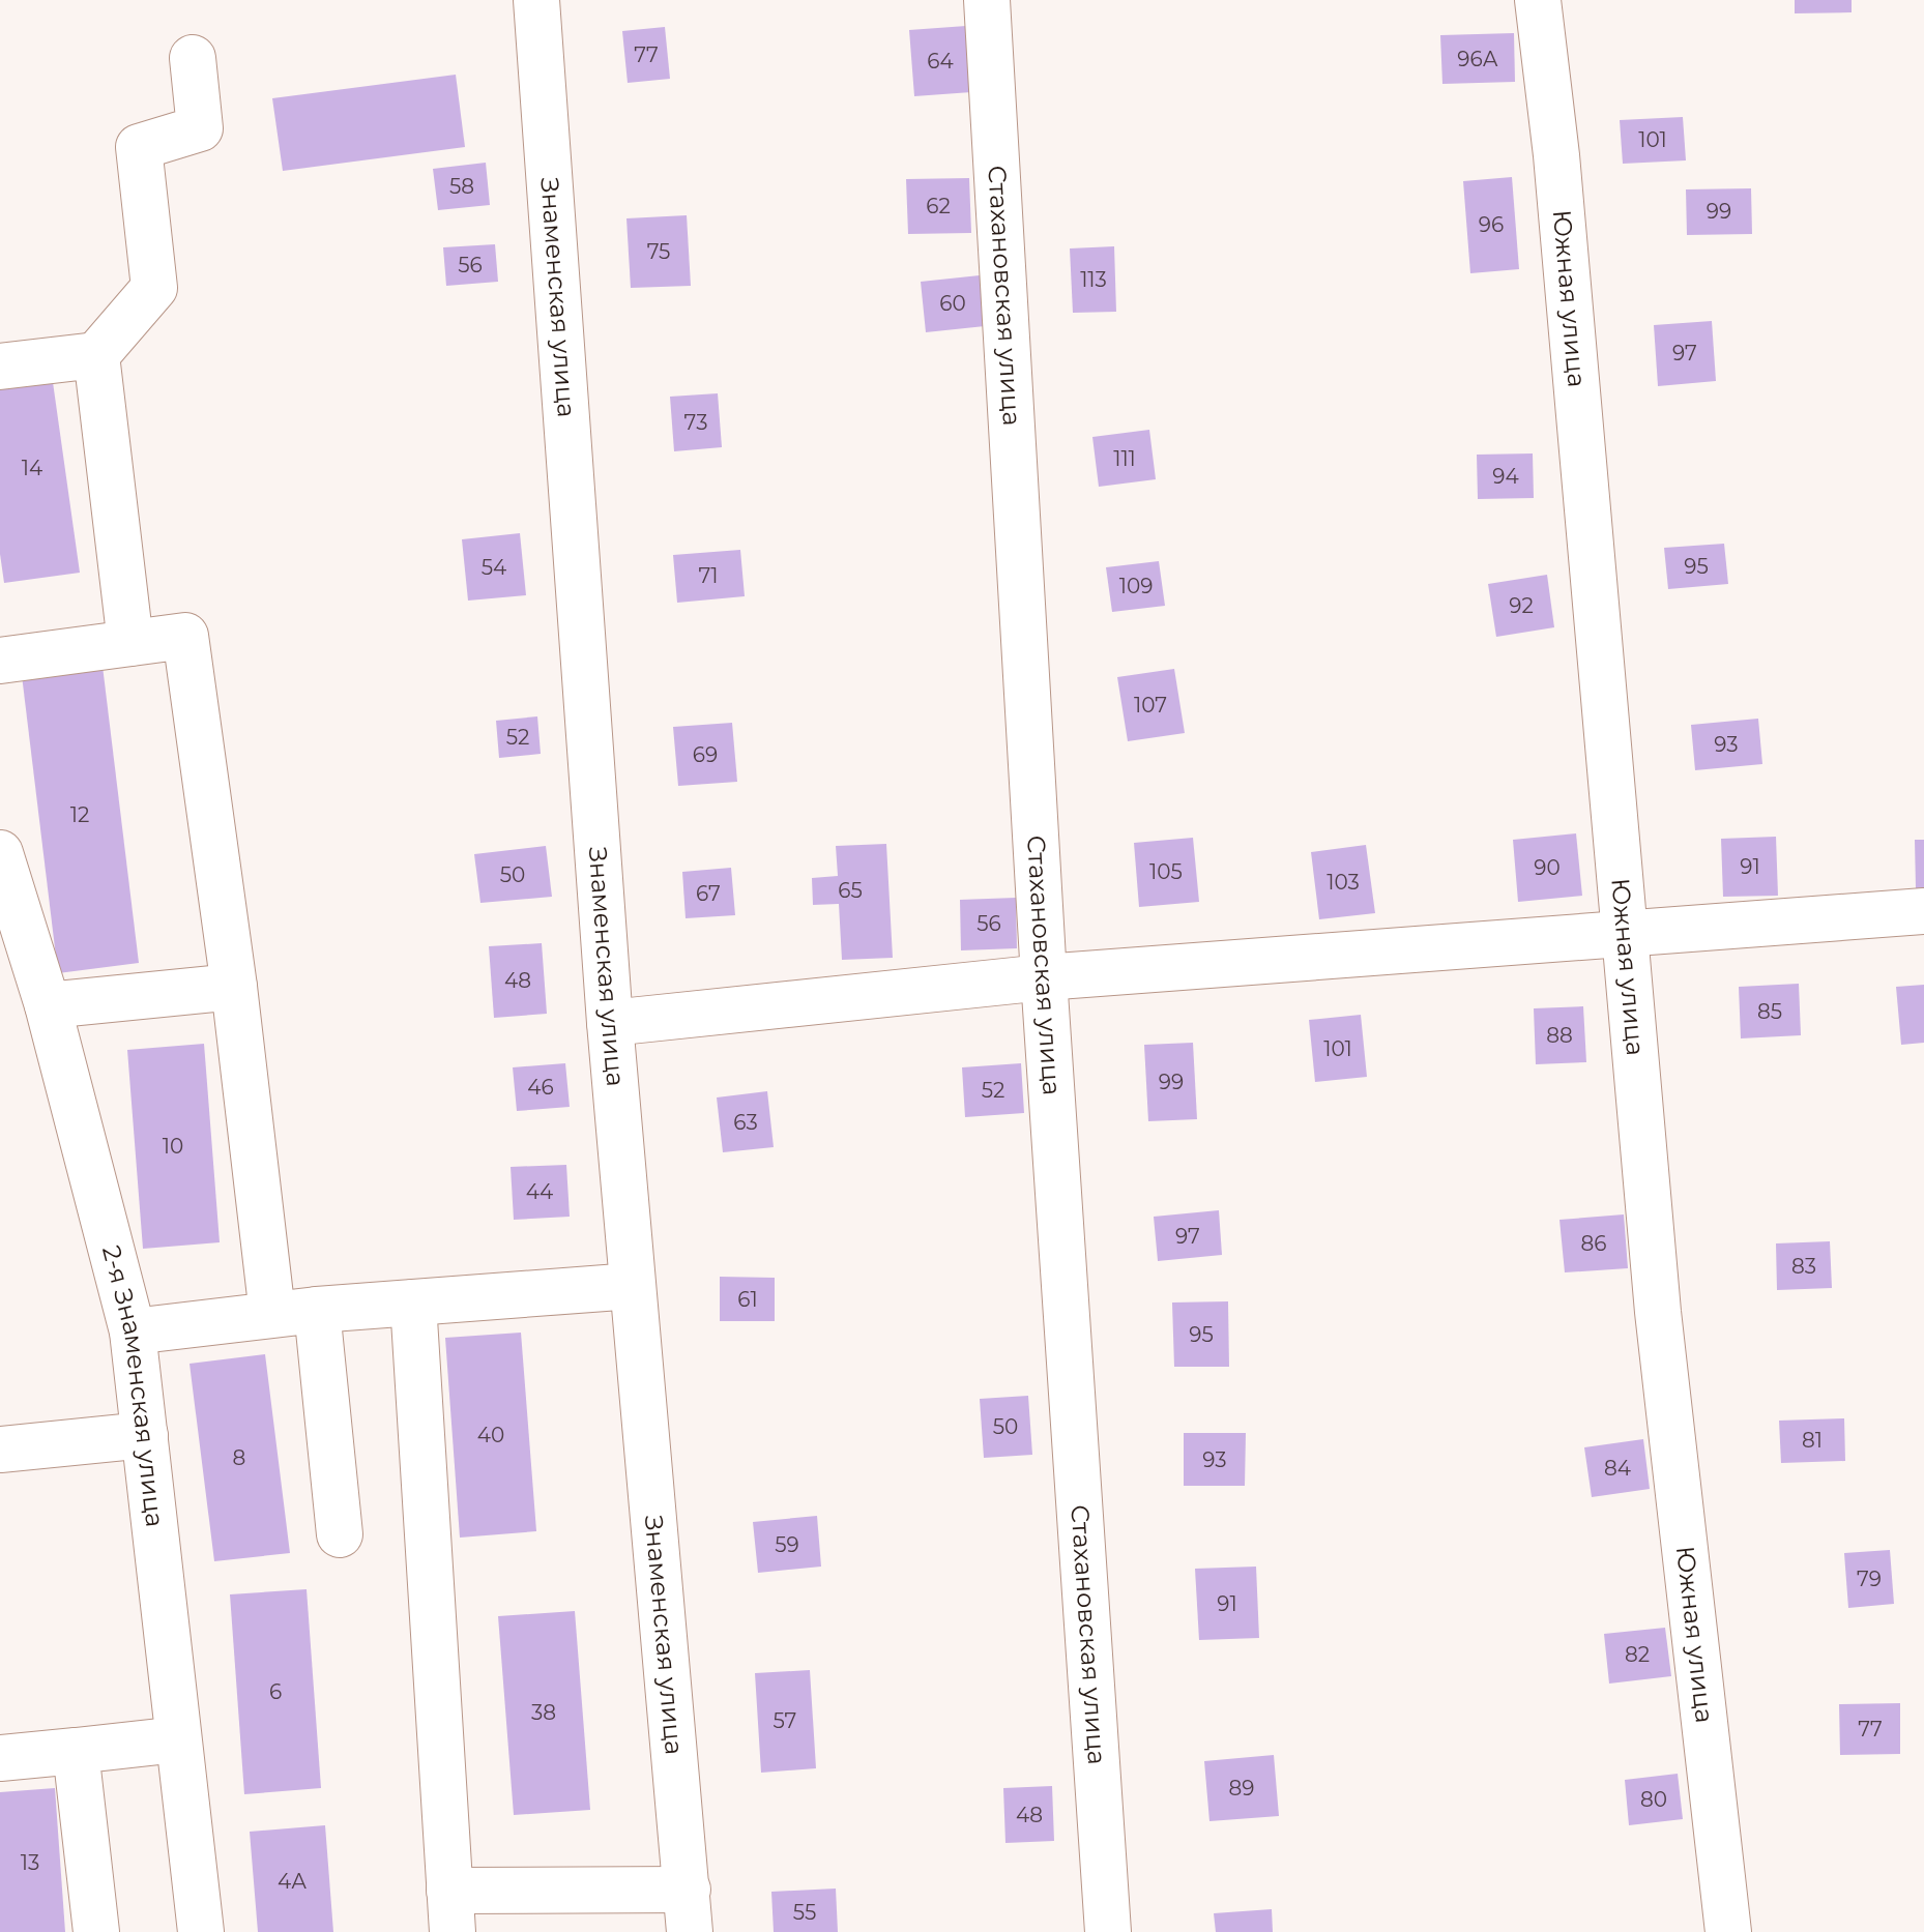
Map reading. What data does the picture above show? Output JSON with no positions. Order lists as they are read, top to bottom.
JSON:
{
  "streets": {
    "street": [
      "Стахановская улица",
      "Знаменская улица",
      "Южная улица",
      "2-я Знаменская улица"
    ]
  },
  "house_numbers": [
    "77",
    "96А",
    "64",
    "101",
    "58",
    "62",
    "99",
    "96",
    "75",
    "56",
    "113",
    "60",
    "97",
    "73",
    "111",
    "14",
    "94",
    "95",
    "54",
    "71",
    "109",
    "92",
    "107",
    "52",
    "93",
    "69",
    "12",
    "91",
    "90",
    "105",
    "50",
    "103",
    "65",
    "67",
    "56",
    "48",
    "85",
    "88",
    "101",
    "99",
    "46",
    "52",
    "63",
    "10",
    "44",
    "97",
    "86",
    "83",
    "61",
    "95",
    "50",
    "40",
    "81",
    "8",
    "93",
    "84",
    "59",
    "79",
    "91",
    "82",
    "6",
    "38",
    "57",
    "77",
    "89",
    "80",
    "48",
    "13",
    "4А",
    "55"
  ]
}
